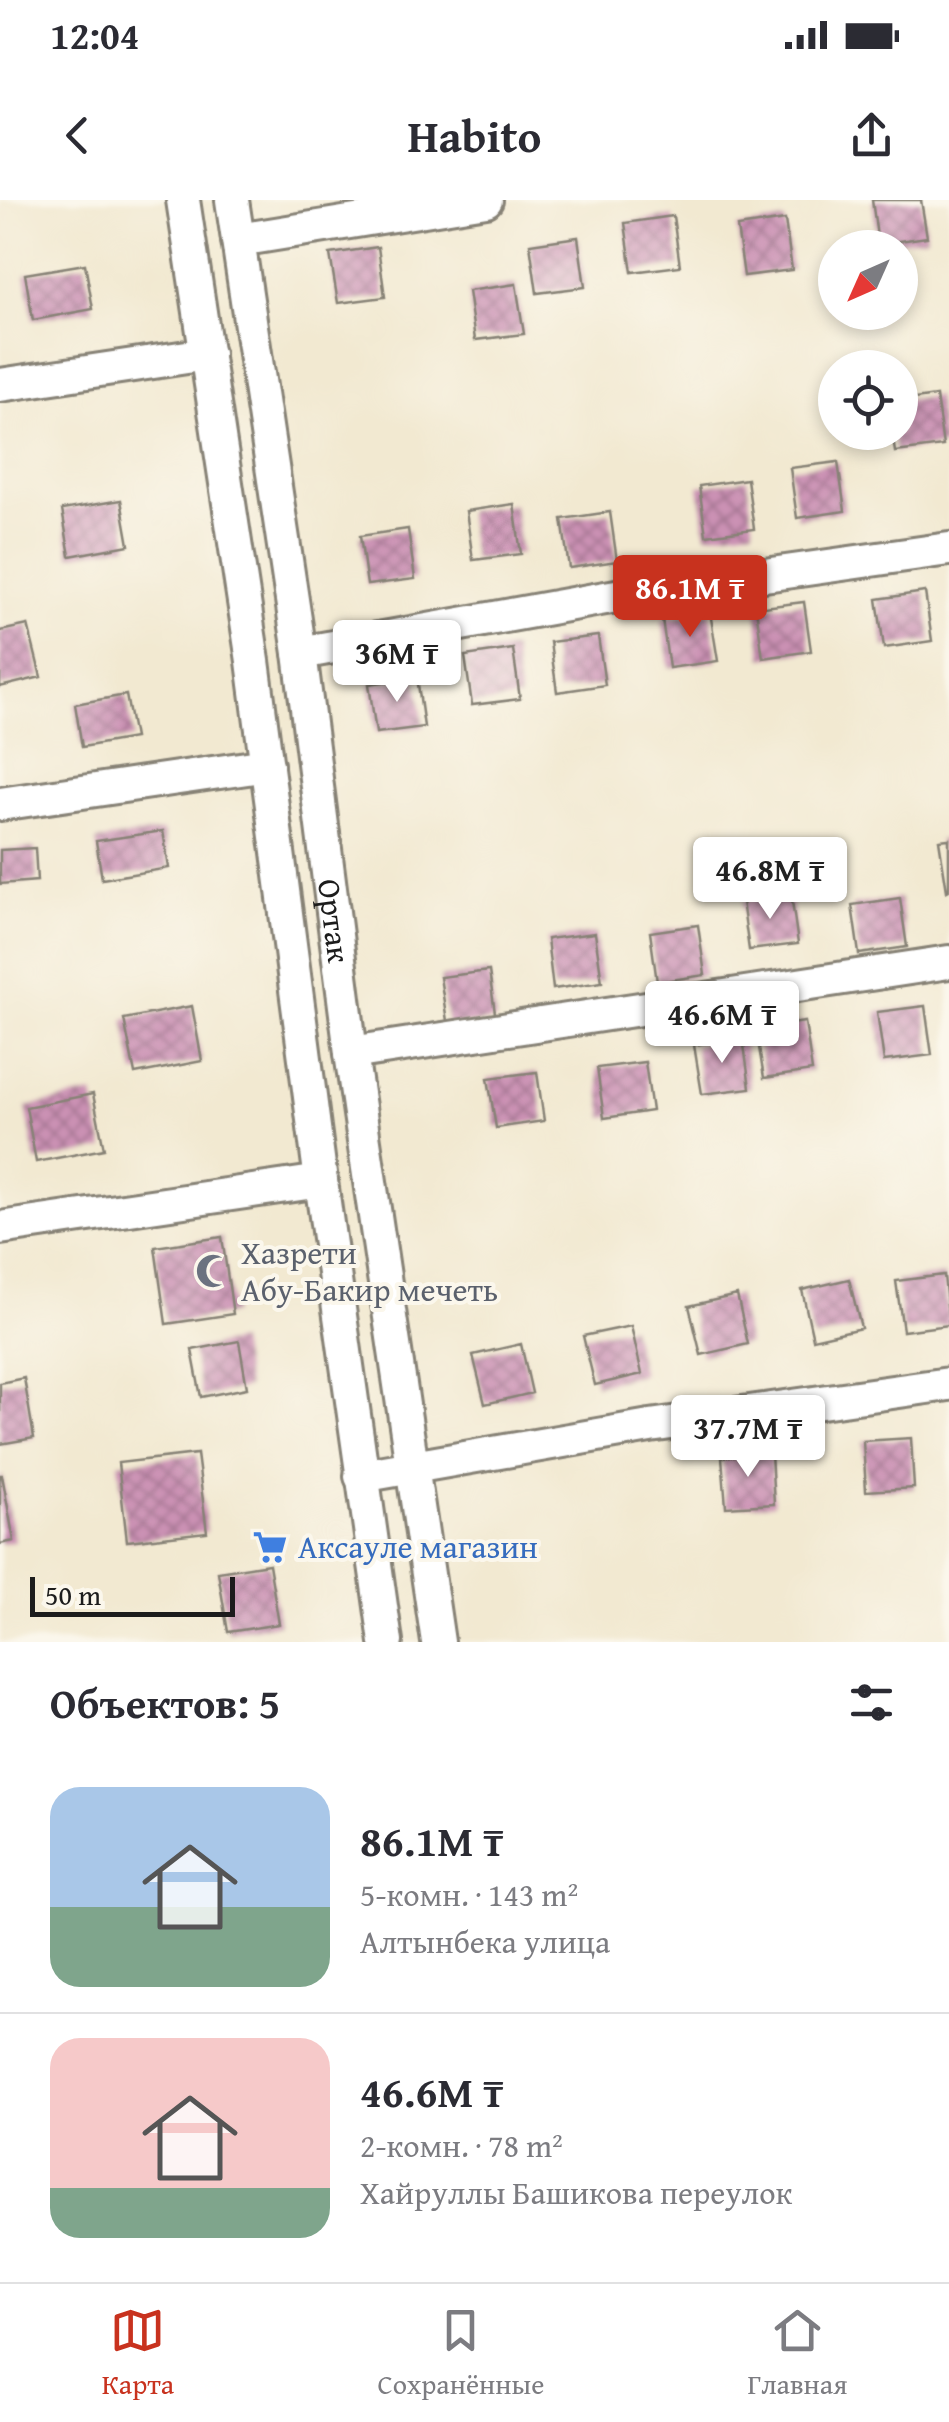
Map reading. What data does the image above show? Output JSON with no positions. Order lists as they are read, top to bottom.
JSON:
{
  "streets": {
    "street": ["Ортак"]
  },
  "places": {
    "mosque": ["Хазрети Абу-Бакир мечеть"],
    "supermarket": ["Аксауле магазин"]
  },
  "scale_bar": "50 m",
  "north": "bottom left",
  "page": {
    "status": "12:04",
    "header": "Habito",
    "price": [
      "86.1M ₸",
      "36M ₸",
      "46.8M ₸",
      "46.6M ₸",
      "37.7M ₸"
    ],
    "scale": "50 m",
    "heading": "Объектов: 5",
    "list": [
      {
        "name": "86.1M ₸",
        "note": "5-комн. · 143 m² · Алтынбека улица"
      },
      {
        "name": "46.6M ₸",
        "note": "2-комн. · 78 m² · Хайруллы Башикова переулок"
      }
    ],
    "tabs": ["Карта", "Сохранённые", "Главная"]
  }
}
